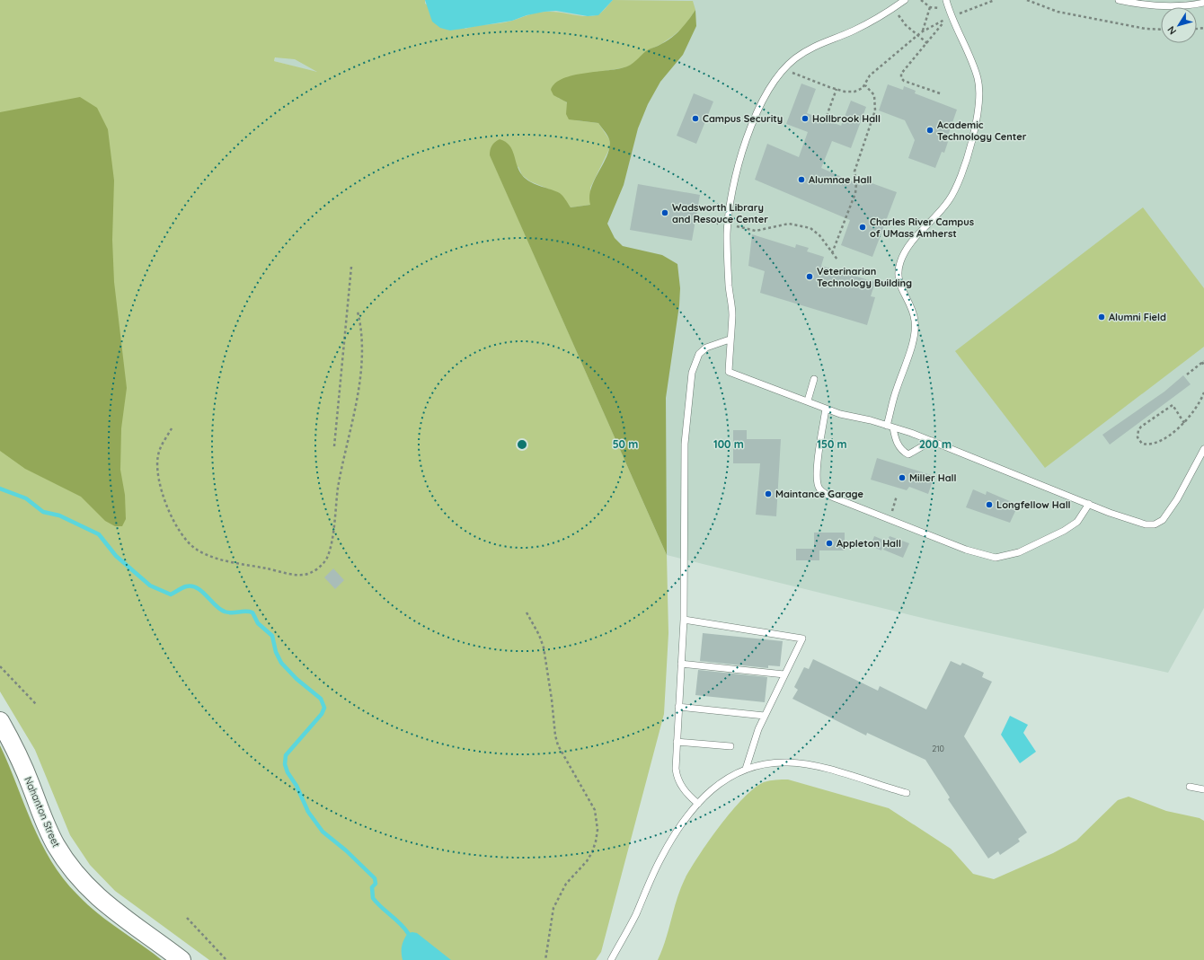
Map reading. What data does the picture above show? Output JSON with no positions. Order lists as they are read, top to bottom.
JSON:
{
  "streets": {
    "main road": ["Nahanton Street"]
  },
  "places": [
    "Campus Security",
    "Hollbrook Hall",
    "Academic Technology Center",
    "Alumnae Hall",
    "Wadsworth Library and Resouce Center",
    "Charles River Campus of UMass Amherst",
    "Veterinarian Technology Building",
    "Alumni Field",
    "Miller Hall",
    "Maintance Garage",
    "Longfellow Hall",
    "Appleton Hall"
  ],
  "house_numbers": ["210"],
  "north": "bottom left",
  "rings": [
    "50 m",
    "100 m",
    "150 m",
    "200 m"
  ]
}
